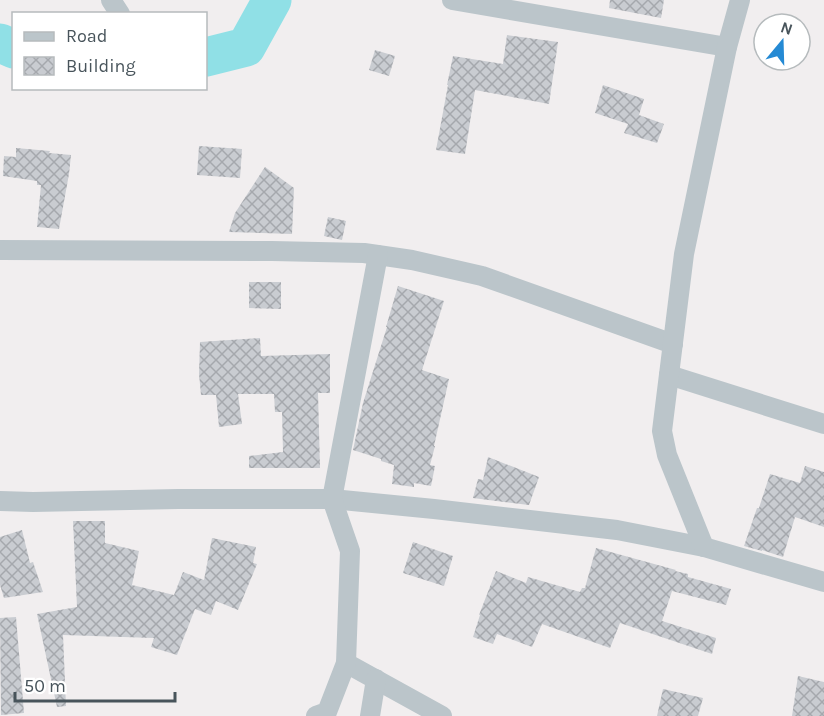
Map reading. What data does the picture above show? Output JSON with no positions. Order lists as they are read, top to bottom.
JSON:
{
  "legend": ["Road", "Building"],
  "scale_bar": "50 m",
  "north": "top"
}
